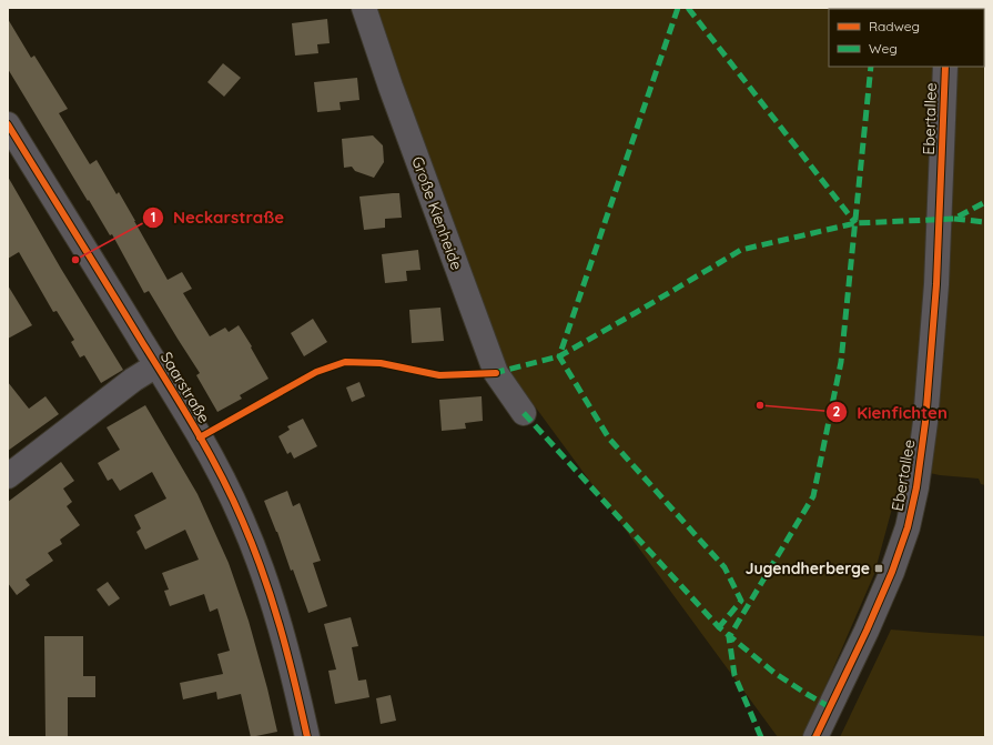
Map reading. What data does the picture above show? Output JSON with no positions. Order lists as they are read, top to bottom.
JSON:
{
  "streets": {
    "street": ["Ebertallee", "Große Kienheide", "Saarstraße"]
  },
  "places": {
    "other": ["Neckarstraße", "Kienfichten"],
    "transit": ["Jugendherberge"]
  },
  "legend": ["Radweg", "Weg"]
}
